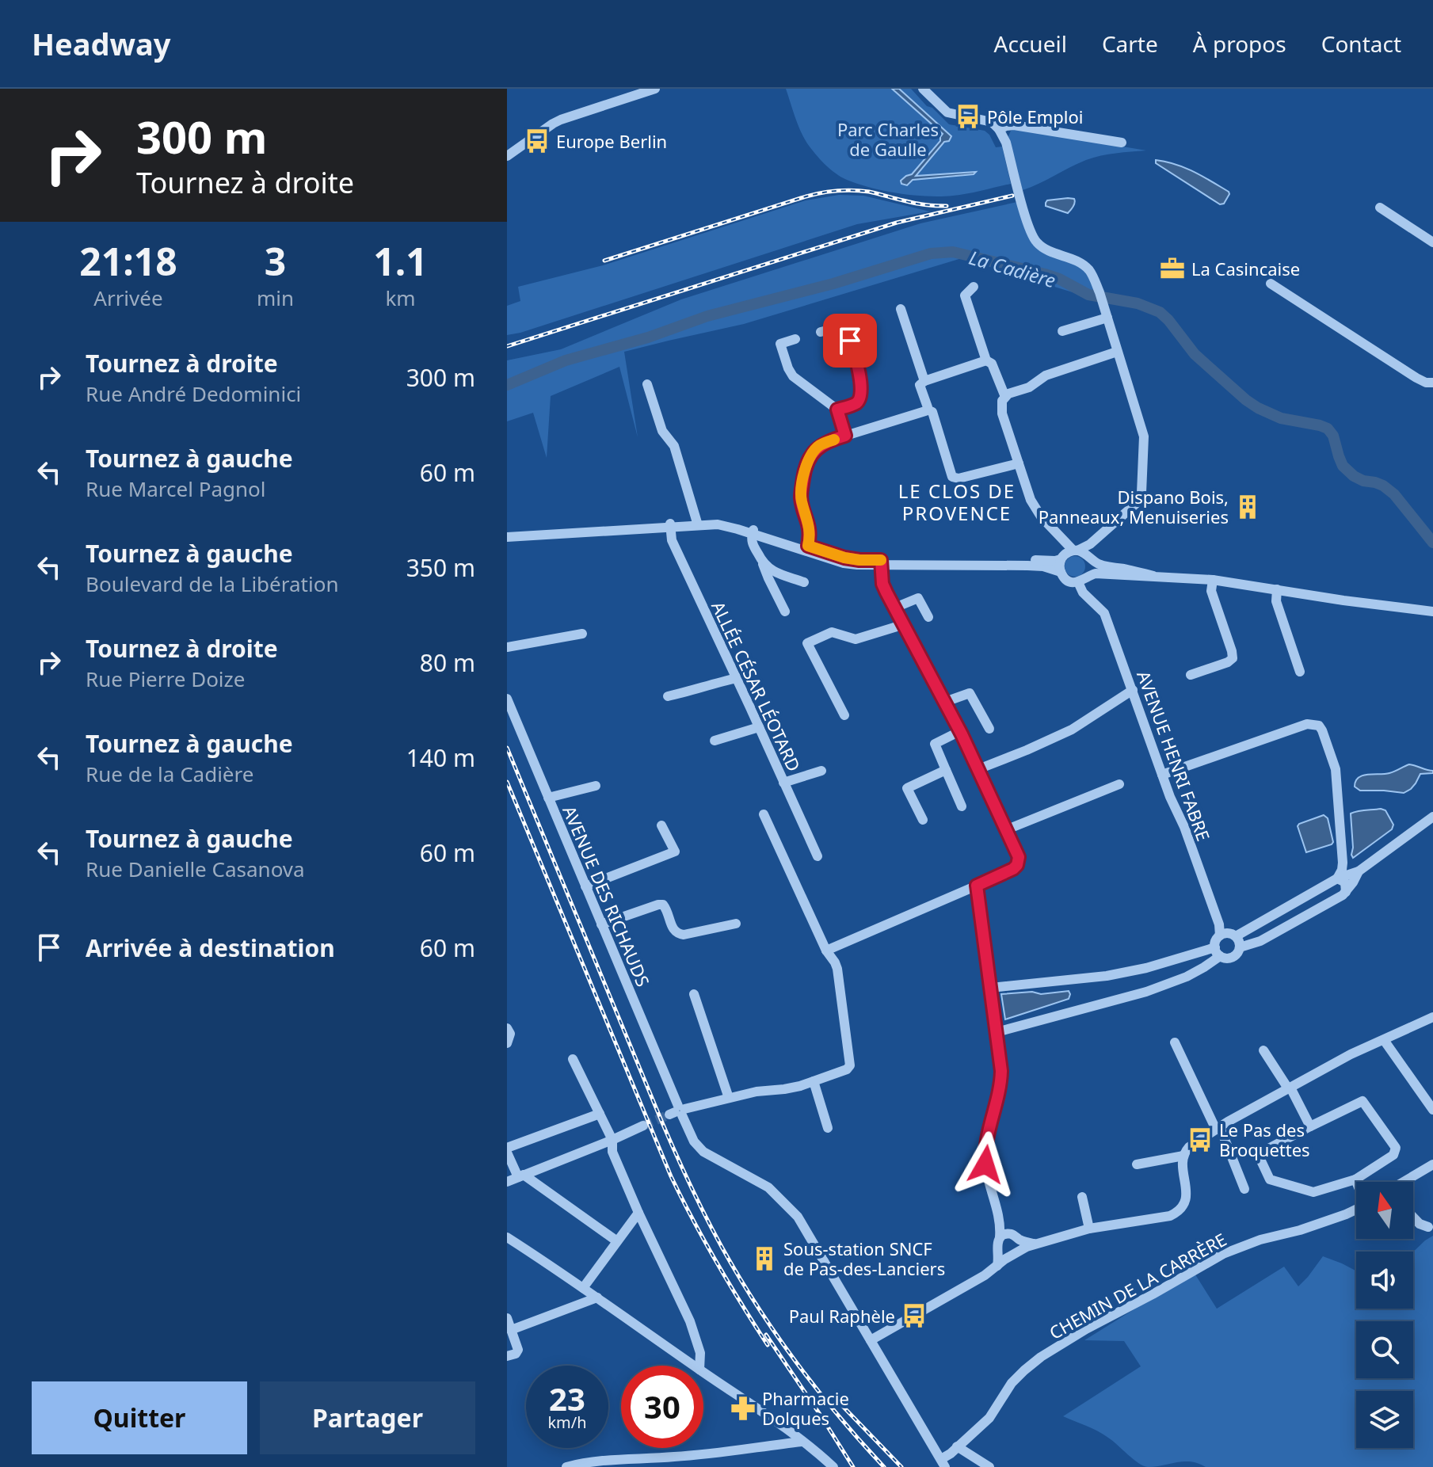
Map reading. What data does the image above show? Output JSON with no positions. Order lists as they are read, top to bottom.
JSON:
{
  "streets": {
    "street": [
      "ALLÉE CÉSAR LÉOTARD",
      "AVENUE HENRI FABRE",
      "AVENUE DES RICHAUDS",
      "CHEMIN DE LA CARRÈRE"
    ]
  },
  "crossings": [
    ["AVENUE DES RICHAUDS", "CHEMIN DE LA CARRÈRE"]
  ],
  "districts": ["LE CLOS DE PROVENCE"],
  "water": ["La Cadière"],
  "parks": ["Parc Charles de Gaulle"],
  "places": {
    "bus stop": [
      "Pôle Emploi",
      "Europe Berlin",
      "Le Pas des Broquettes",
      "Paul Raphèle"
    ],
    "office": ["La Casincaise"],
    "building": ["Dispano Bois, Panneaux, Menuiseries", "Sous-station SNCF de Pas-des-Lanciers"],
    "pharmacy": ["Pharmacie Dolques"]
  },
  "north": "top",
  "page": {
    "header": "Headway",
    "nav": [
      "Accueil",
      "Carte",
      "À propos",
      "Contact"
    ],
    "turn": ["300 m", "Tournez à droite"],
    "eta": [
      "21:18",
      "Arrivée",
      "3",
      "min",
      "1.1",
      "km"
    ],
    "list": [
      {
        "name": "Tournez à droite",
        "note": "Rue André Dedominici",
        "value": "300 m"
      },
      {
        "name": "Tournez à gauche",
        "note": "Rue Marcel Pagnol",
        "value": "60 m"
      },
      {
        "name": "Tournez à gauche",
        "note": "Boulevard de la Libération",
        "value": "350 m"
      },
      {
        "name": "Tournez à droite",
        "note": "Rue Pierre Doize",
        "value": "80 m"
      },
      {
        "name": "Tournez à gauche",
        "note": "Rue de la Cadière",
        "value": "140 m"
      },
      {
        "name": "Tournez à gauche",
        "note": "Rue Danielle Casanova",
        "value": "60 m"
      },
      {
        "name": "Arrivée à destination",
        "value": "60 m"
      }
    ],
    "speed": "23 km/h",
    "limit": "30",
    "buttons": ["Quitter", "Partager"]
  }
}
